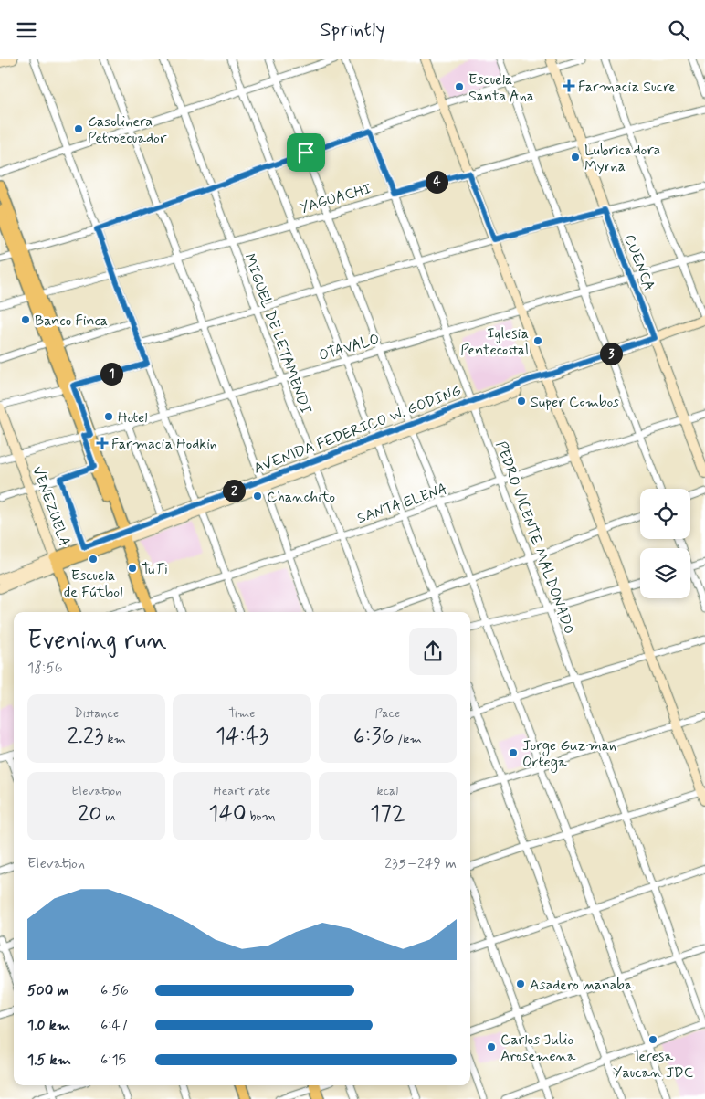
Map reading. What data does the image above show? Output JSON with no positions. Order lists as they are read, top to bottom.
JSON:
{
  "streets": {
    "main road": ["CUENCA", "AVENIDA FEDERICO W. GODING", "VENEZUELA"],
    "street": [
      "YAGUACHI",
      "MIGUEL DE LETAMENDI",
      "OTAVALO",
      "SANTA ELENA",
      "PEDRO VICENTE MALDONADO"
    ]
  },
  "crossings": [
    ["YAGUACHI", "CUENCA"],
    ["YAGUACHI", "MIGUEL DE LETAMENDI"],
    ["YAGUACHI", "PEDRO VICENTE MALDONADO"],
    ["CUENCA", "OTAVALO"],
    ["CUENCA", "AVENIDA FEDERICO W. GODING"],
    ["CUENCA", "SANTA ELENA"],
    ["MIGUEL DE LETAMENDI", "OTAVALO"],
    ["MIGUEL DE LETAMENDI", "AVENIDA FEDERICO W. GODING"],
    ["MIGUEL DE LETAMENDI", "SANTA ELENA"],
    ["OTAVALO", "VENEZUELA"],
    ["OTAVALO", "PEDRO VICENTE MALDONADO"],
    ["AVENIDA FEDERICO W. GODING", "VENEZUELA"],
    ["AVENIDA FEDERICO W. GODING", "PEDRO VICENTE MALDONADO"],
    ["SANTA ELENA", "PEDRO VICENTE MALDONADO"]
  ],
  "places": {
    "health": ["Farmacia Sucre", "Farmacia Hodkin"],
    "other": [
      "Escuela Santa Ana",
      "Gasolinera Petroecuador",
      "Lubricadora Myrna",
      "Banco Finca",
      "Iglesia Pentecostal",
      "Super Combos",
      "Hotel",
      "Chanchito",
      "Escuela de Fútbol",
      "TuTi",
      "Jorge Guzman Ortega",
      "Asadero manaba",
      "Teresa Yaucan JDC",
      "Carlos Julio Arosemena"
    ]
  },
  "page": {
    "header": "Sprintly",
    "pins": [
      "4",
      "3",
      "1",
      "2"
    ],
    "heading": ["Evening run", "18:56"],
    "stats": [
      ["Distance", "2.23 km"],
      ["Time", "14:43"],
      ["Pace", "6:36 /km"],
      ["Elevation", "20 m"],
      ["Heart rate", "140 bpm"],
      ["kcal", "172"]
    ],
    "chart": ["Elevation", "235–249 m"],
    "list": [
      {
        "name": "500 m",
        "note": "6:56"
      },
      {
        "name": "1.0 km",
        "note": "6:47"
      },
      {
        "name": "1.5 km",
        "note": "6:15"
      }
    ]
  }
}
